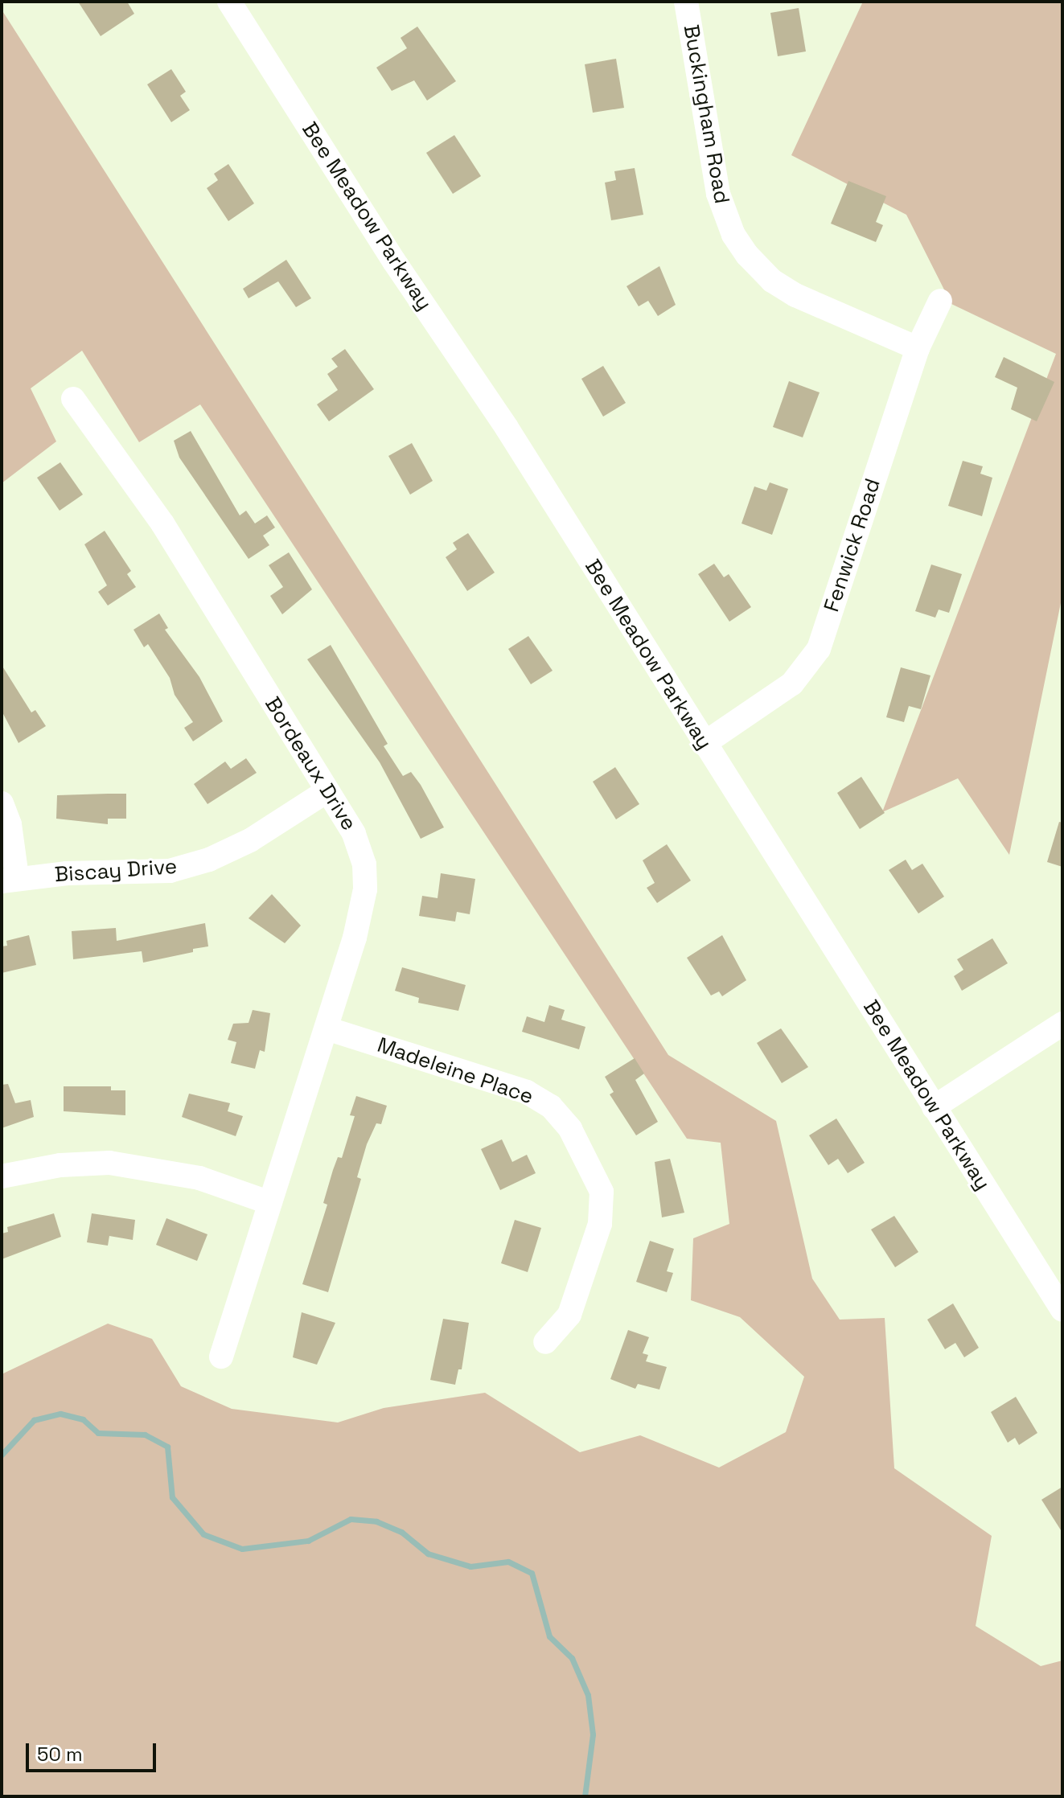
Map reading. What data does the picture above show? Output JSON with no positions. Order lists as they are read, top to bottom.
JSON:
{
  "streets": {
    "street": [
      "Buckingham Road",
      "Bee Meadow Parkway",
      "Fenwick Road",
      "Bordeaux Drive",
      "Biscay Drive",
      "Madeleine Place"
    ]
  },
  "crossings": [
    ["Buckingham Road", "Fenwick Road"],
    ["Bee Meadow Parkway", "Fenwick Road"],
    ["Bordeaux Drive", "Biscay Drive"],
    ["Bordeaux Drive", "Madeleine Place"]
  ],
  "scale_bar": "50 m"
}
